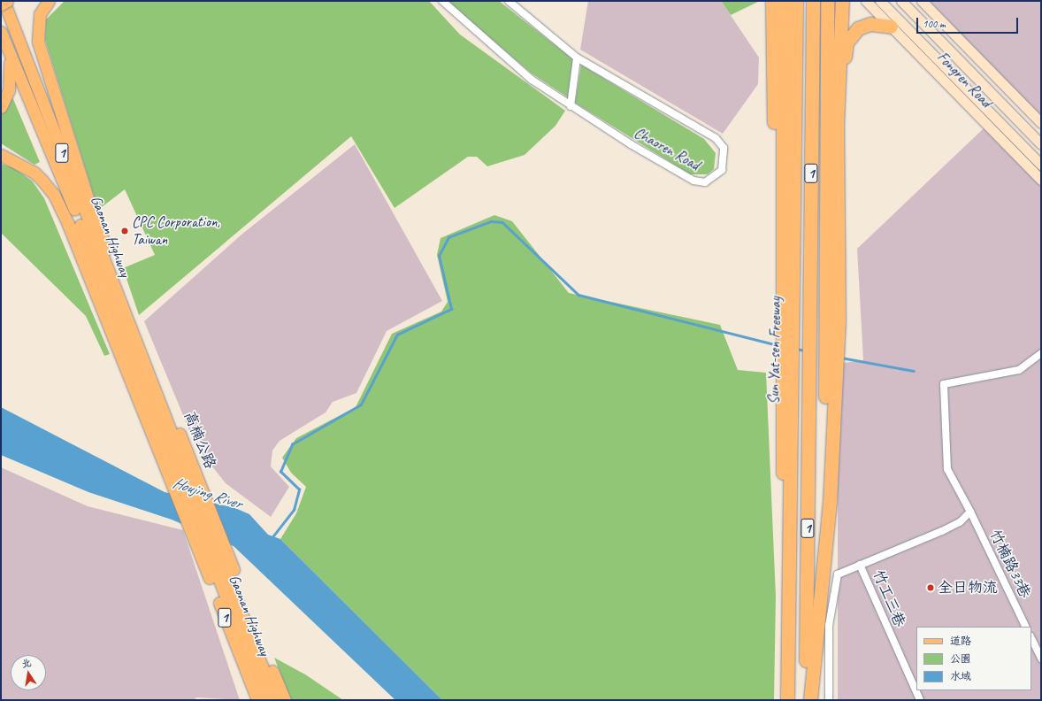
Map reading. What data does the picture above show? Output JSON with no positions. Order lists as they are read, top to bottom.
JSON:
{
  "streets": {
    "highway": ["1", "Sun Yat-sen Freeway"],
    "main road": ["Fongren Road", "Gaonan Highway", "高楠公路"],
    "street": ["Chaoren Road", "竹楠路33巷", "竹工三巷"]
  },
  "crossings": [
    ["1", "Gaonan Highway"],
    ["1", "高楠公路"],
    ["Gaonan Highway", "高楠公路"]
  ],
  "water": ["Houjing River"],
  "places": ["CPC Corporation, Taiwan", "全日物流"],
  "legend": ["道路", "公園", "水域"],
  "scale_bar": "100 m",
  "north": "top"
}
